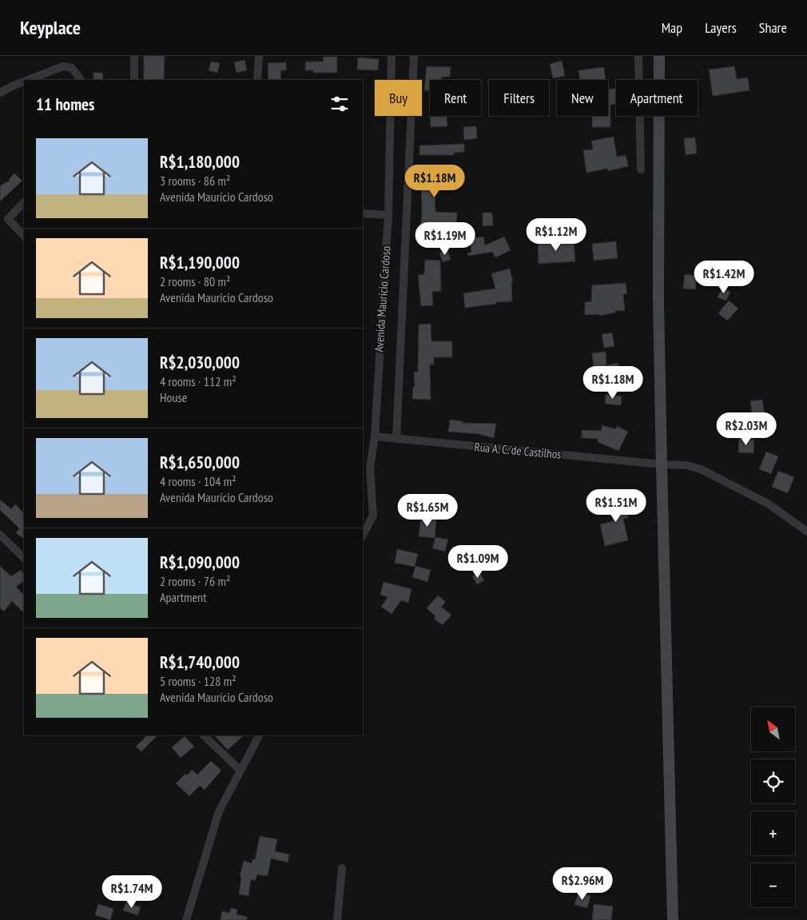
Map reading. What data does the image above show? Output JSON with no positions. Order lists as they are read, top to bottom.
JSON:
{
  "streets": {
    "street": ["Avenida Maurício Cardoso", "Rua A. C. de Castilhos"]
  },
  "crossings": [
    ["Avenida Maurício Cardoso", "Rua A. C. de Castilhos"]
  ],
  "north": "top left",
  "page": {
    "header": "Keyplace",
    "nav": ["Map", "Layers", "Share"],
    "chip": [
      "Buy",
      "Rent",
      "Filters",
      "New",
      "Apartment"
    ],
    "heading": "11 homes",
    "list": [
      {
        "name": "R$1,180,000",
        "note": "3 rooms · 86 m² · Avenida Maurício Cardoso"
      },
      {
        "name": "R$1,190,000",
        "note": "2 rooms · 80 m² · Avenida Maurício Cardoso"
      },
      {
        "name": "R$2,030,000",
        "note": "4 rooms · 112 m² · House"
      },
      {
        "name": "R$1,650,000",
        "note": "4 rooms · 104 m² · Avenida Maurício Cardoso"
      },
      {
        "name": "R$1,090,000",
        "note": "2 rooms · 76 m² · Apartment"
      },
      {
        "name": "R$1,740,000",
        "note": "5 rooms · 128 m² · Avenida Maurício Cardoso"
      }
    ],
    "price": [
      "R$1.18M",
      "R$1.12M",
      "R$1.19M",
      "R$1.42M",
      "R$1.18M",
      "R$2.03M",
      "R$1.51M",
      "R$1.65M",
      "R$1.09M",
      "R$2.96M",
      "R$1.74M"
    ],
    "map_buttons": ["+", "−"]
  }
}
